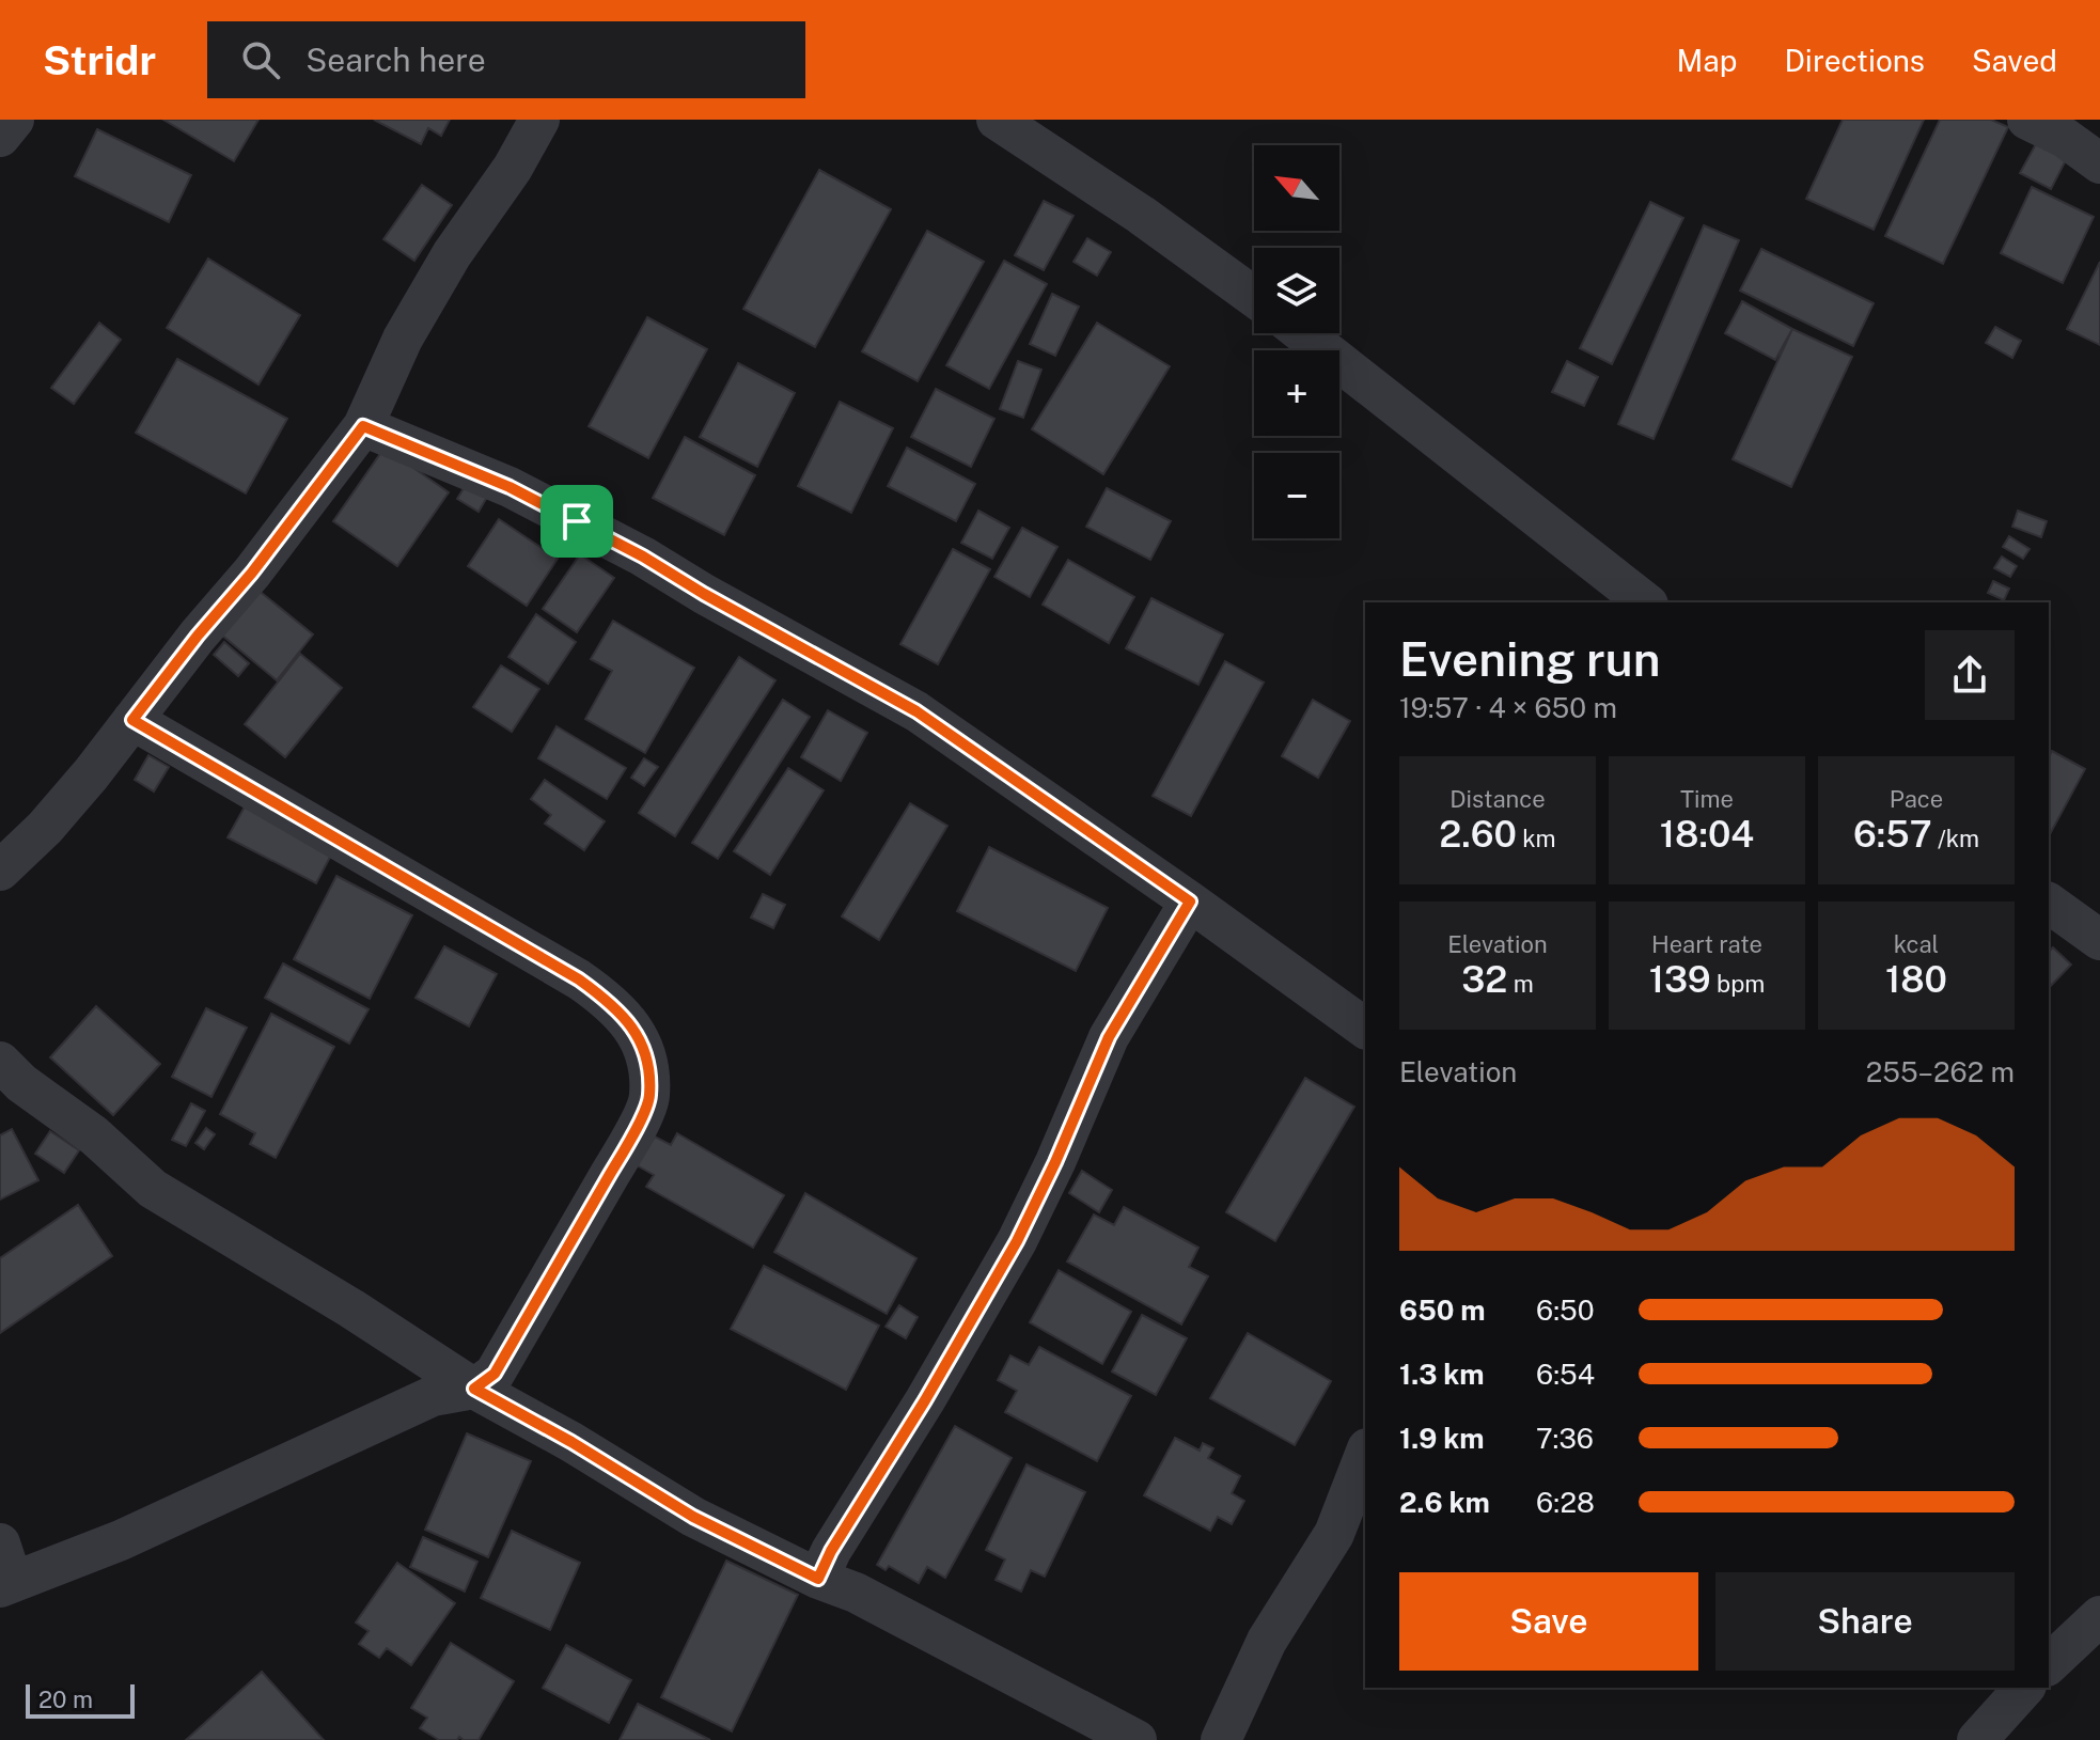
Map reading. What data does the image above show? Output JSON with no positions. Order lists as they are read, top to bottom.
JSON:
{
  "scale_bar": "20 m",
  "north": "top left",
  "page": {
    "header": "Stridr",
    "search": "Search here",
    "nav": ["Map", "Directions", "Saved"],
    "map_buttons": ["+", "−"],
    "heading": ["Evening run", "19:57 · 4 × 650 m"],
    "stats": [
      ["Distance", "2.60 km"],
      ["Time", "18:04"],
      ["Pace", "6:57 /km"],
      ["Elevation", "32 m"],
      ["Heart rate", "139 bpm"],
      ["kcal", "180"]
    ],
    "chart": ["Elevation", "255–262 m"],
    "list": [
      {
        "name": "650 m",
        "note": "6:50"
      },
      {
        "name": "1.3 km",
        "note": "6:54"
      },
      {
        "name": "1.9 km",
        "note": "7:36"
      },
      {
        "name": "2.6 km",
        "note": "6:28"
      }
    ],
    "buttons": ["Save", "Share"],
    "scale": "20 m"
  }
}
